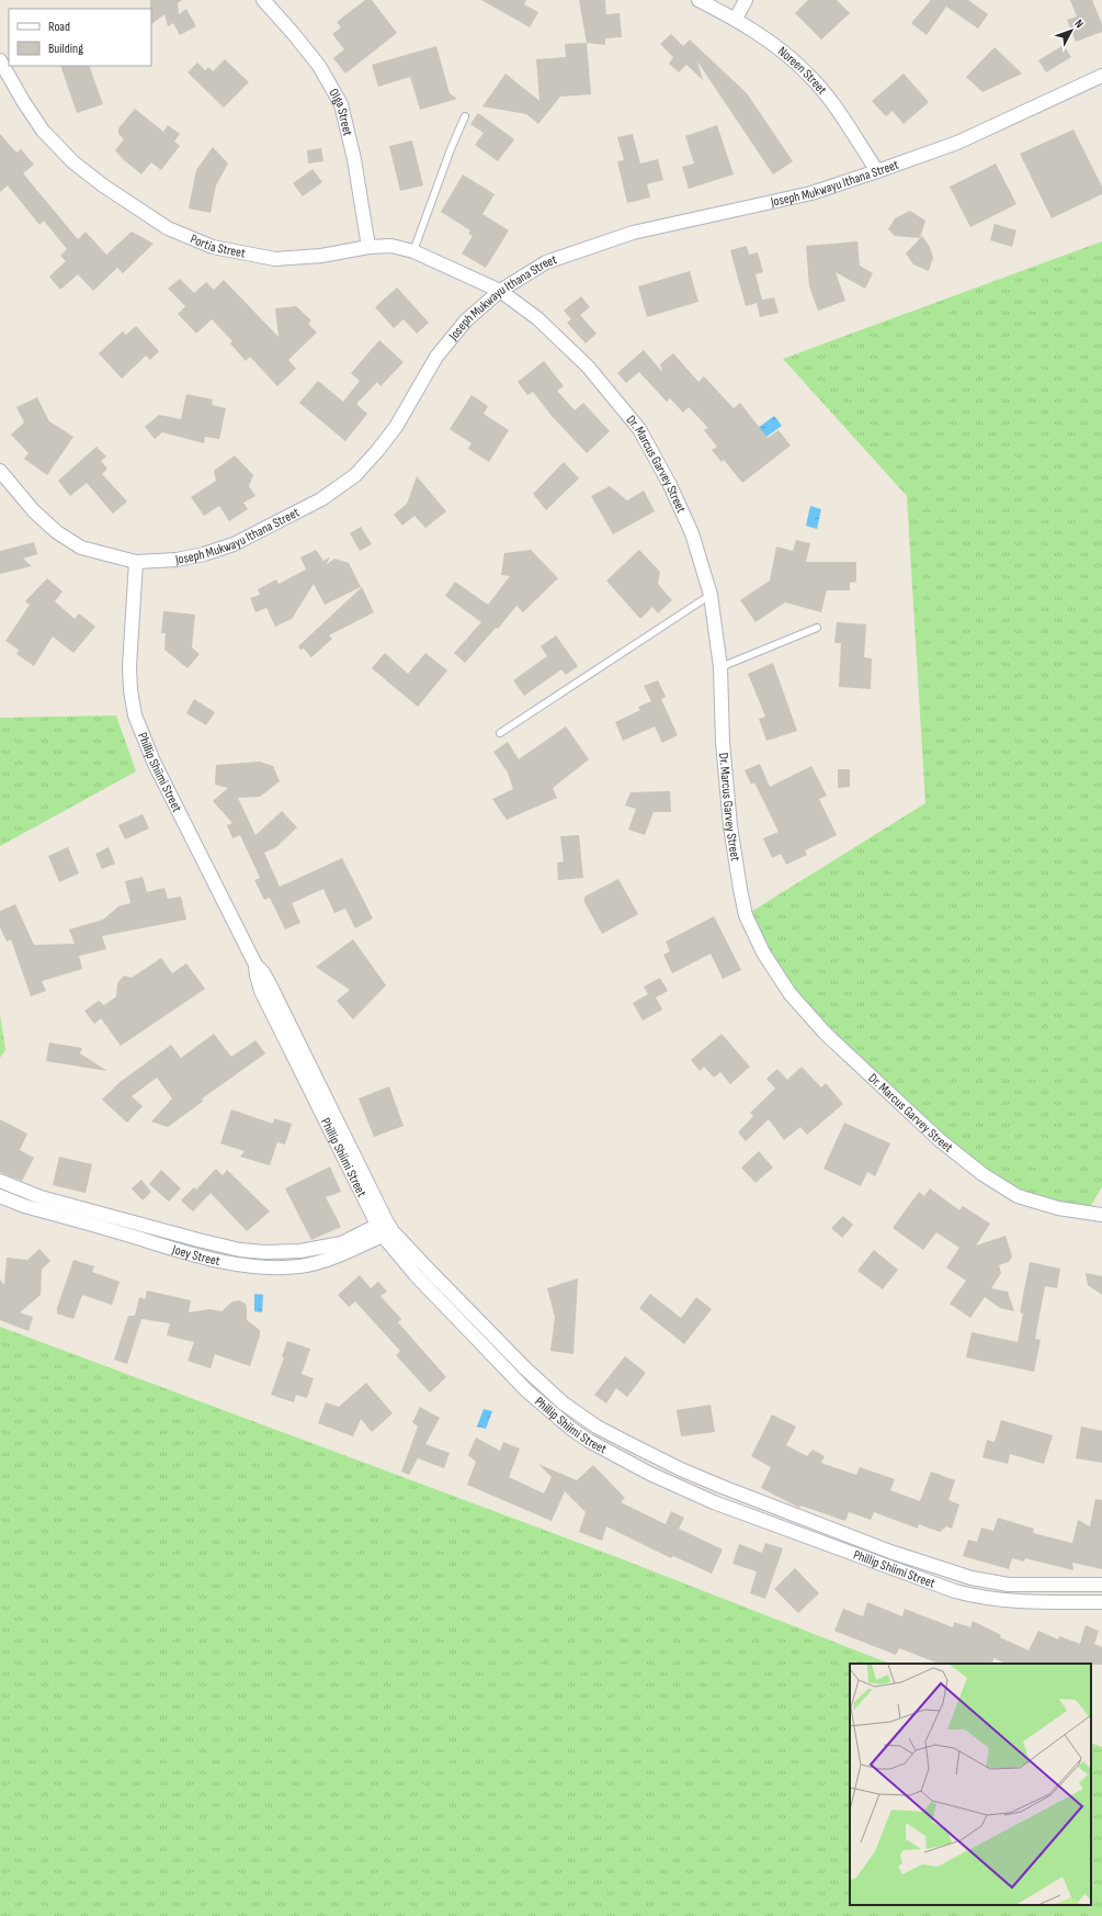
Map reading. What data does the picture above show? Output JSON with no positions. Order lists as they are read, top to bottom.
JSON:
{
  "streets": {
    "street": [
      "Noreen Street",
      "Olga Street",
      "Joseph Mukwayu Ithana Street",
      "Portia Street",
      "Dr. Marcus Garvey Street",
      "Phillip Shiimi Street",
      "Joey Street"
    ]
  },
  "crossings": [
    ["Noreen Street", "Joseph Mukwayu Ithana Street"],
    ["Olga Street", "Portia Street"],
    ["Joseph Mukwayu Ithana Street", "Portia Street"],
    ["Joseph Mukwayu Ithana Street", "Dr. Marcus Garvey Street"],
    ["Joseph Mukwayu Ithana Street", "Phillip Shiimi Street"],
    ["Portia Street", "Dr. Marcus Garvey Street"],
    ["Phillip Shiimi Street", "Joey Street"]
  ],
  "legend": ["Road", "Building"],
  "north": "top right"
}
